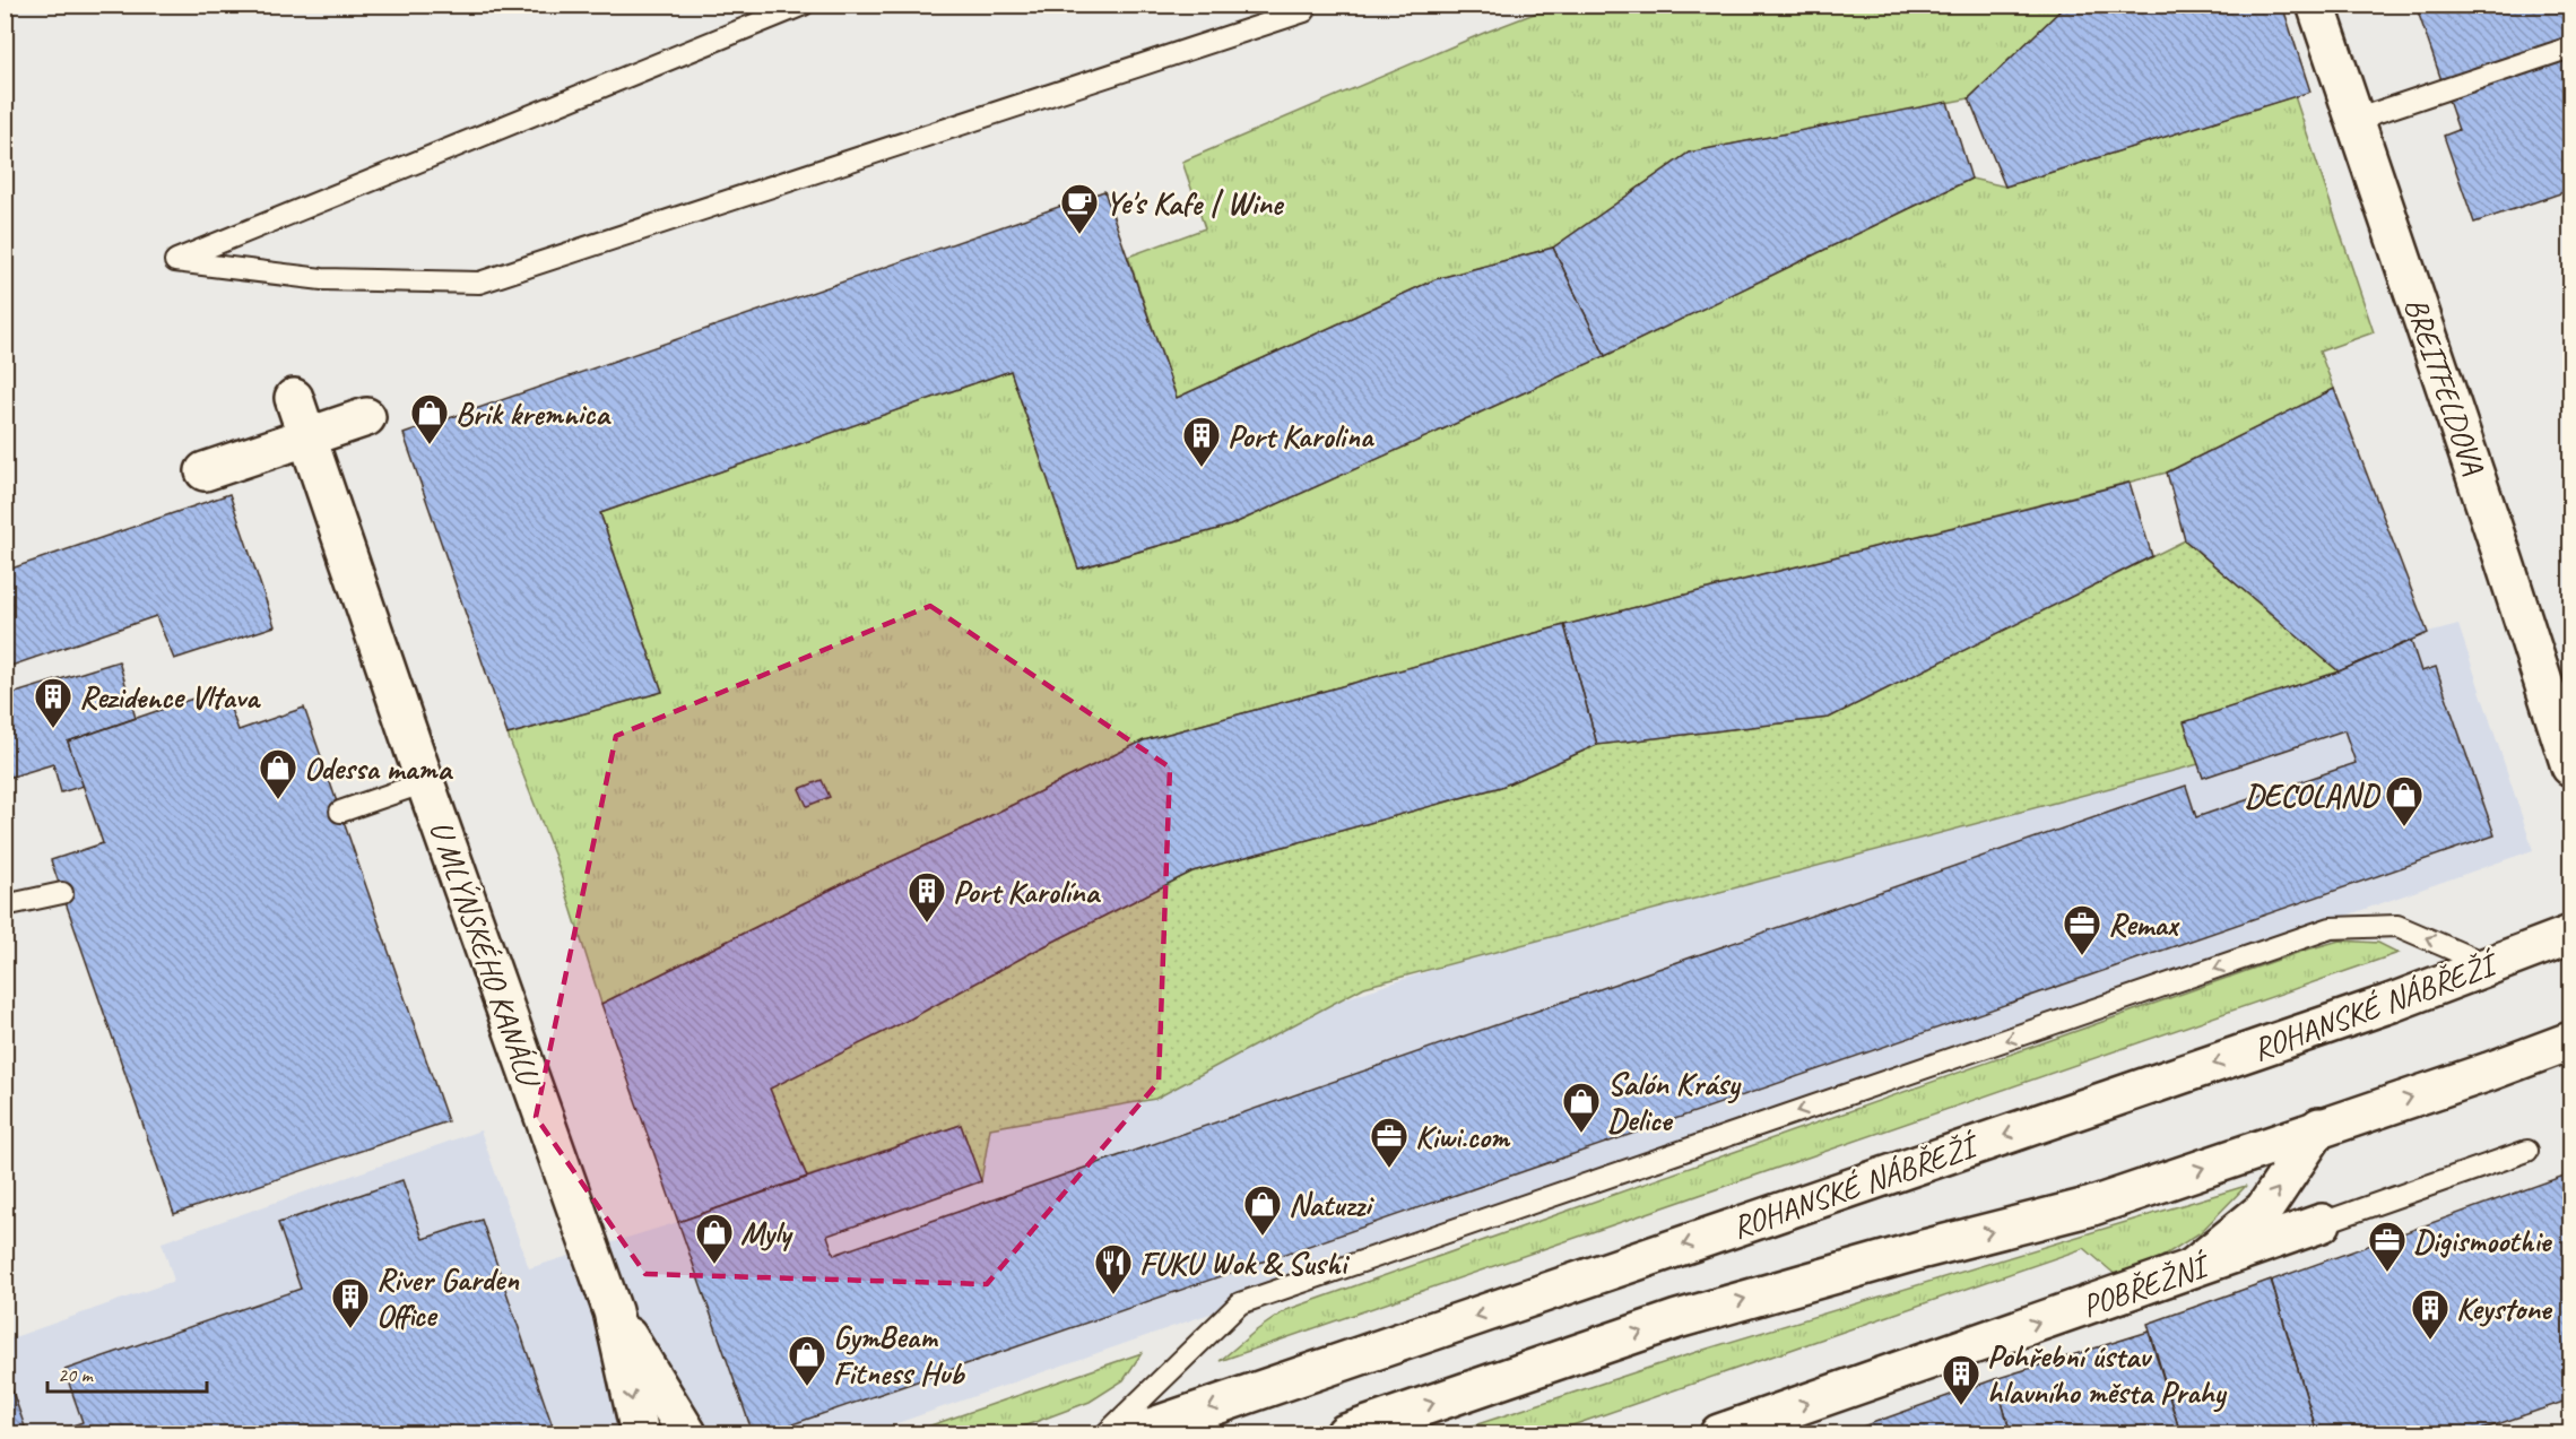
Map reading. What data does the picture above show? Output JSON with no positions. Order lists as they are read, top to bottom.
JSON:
{
  "streets": {
    "main road": [
      "BREITFELDOVA",
      "U MLÝNSKÉHO KANÁLU",
      "ROHANSKÉ NÁBŘEŽÍ",
      "POBŘEŽNÍ"
    ]
  },
  "places": {
    "cafe": ["Ye's Kafe | Wine"],
    "shop": [
      "Brik kremnica",
      "Odessa mama",
      "DECOLAND",
      "Salón Krásy Delice",
      "Natuzzi",
      "Myly",
      "GymBeam Fitness Hub"
    ],
    "building": [
      "Port Karolina",
      "Rezidence Vltava",
      "Port Karolína",
      "River Garden Office",
      "Keystone",
      "Pohřební ústav hlavního města Prahy"
    ],
    "office": ["Remax", "Kiwi.com", "Digismoothie"],
    "restaurant": ["FUKU Wok & Sushi"]
  },
  "scale_bar": "20 m"
}
